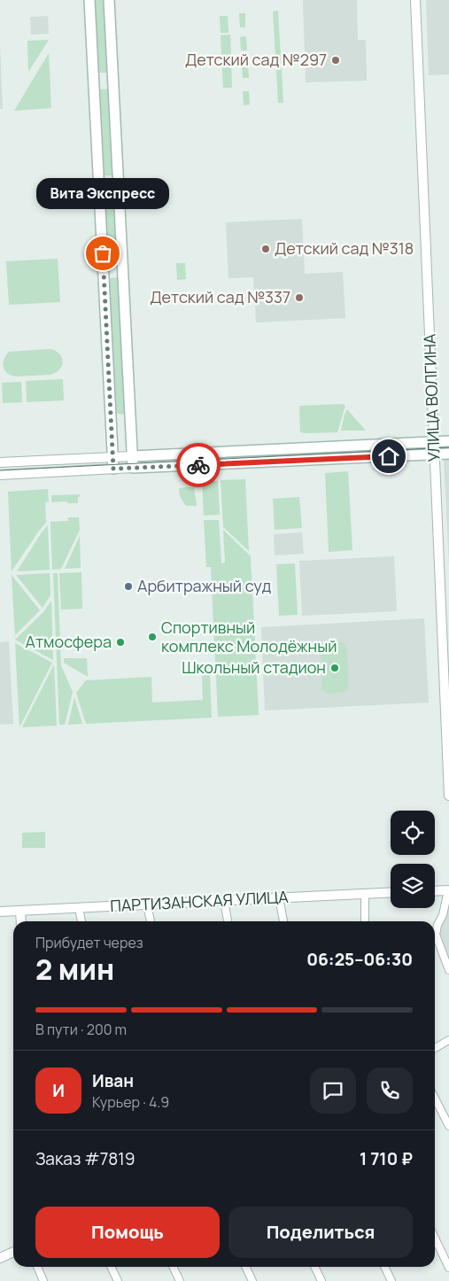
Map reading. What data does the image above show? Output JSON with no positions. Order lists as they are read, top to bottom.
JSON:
{
  "streets": {
    "street": ["УЛИЦА ВОЛГИНА", "ПАРТИЗАНСКАЯ УЛИЦА"]
  },
  "places": [
    "Детский сад №297",
    "Детский сад №318",
    "Вита Экспресс",
    "Детский сад №337",
    "Арбитражный суд",
    "Спортивный комплекс Молодёжный",
    "Атмосфера",
    "Школьный стадион"
  ],
  "page": {
    "bubble": "Вита Экспресс",
    "heading": ["2 мин", "Прибудет через", "06:25–06:30"],
    "panel": [
      "Иван",
      "Курьер · 4.9",
      "Заказ #7819",
      "1 710 ₽"
    ],
    "bar": "В пути · 200 m",
    "round": "И",
    "buttons": ["Помощь", "Поделиться"]
  }
}
